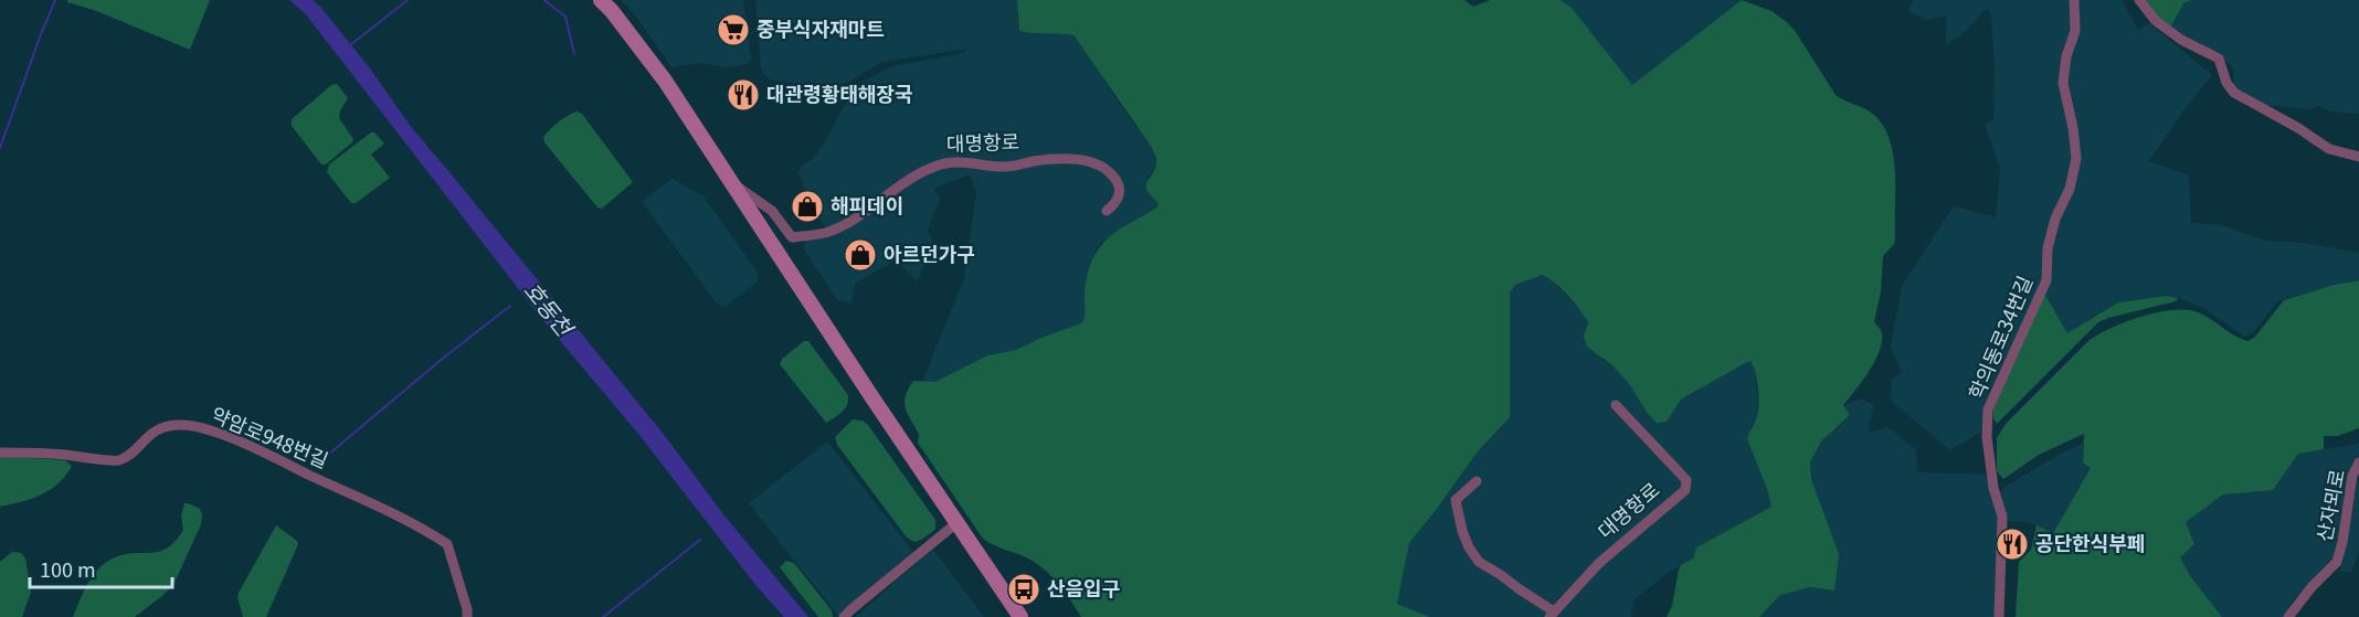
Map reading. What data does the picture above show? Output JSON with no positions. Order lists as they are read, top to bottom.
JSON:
{
  "streets": {
    "main road": ["대명항로"],
    "street": ["학의동로34번길", "약암로948번길", "산자뫼로"]
  },
  "water": ["호동천"],
  "places": {
    "supermarket": ["중부식자재마트"],
    "restaurant": ["대관령황태해장국", "공단한식부페"],
    "shop": ["해피데이", "아르던가구"],
    "bus stop": ["산음입구"]
  },
  "scale_bar": "100 m"
}
